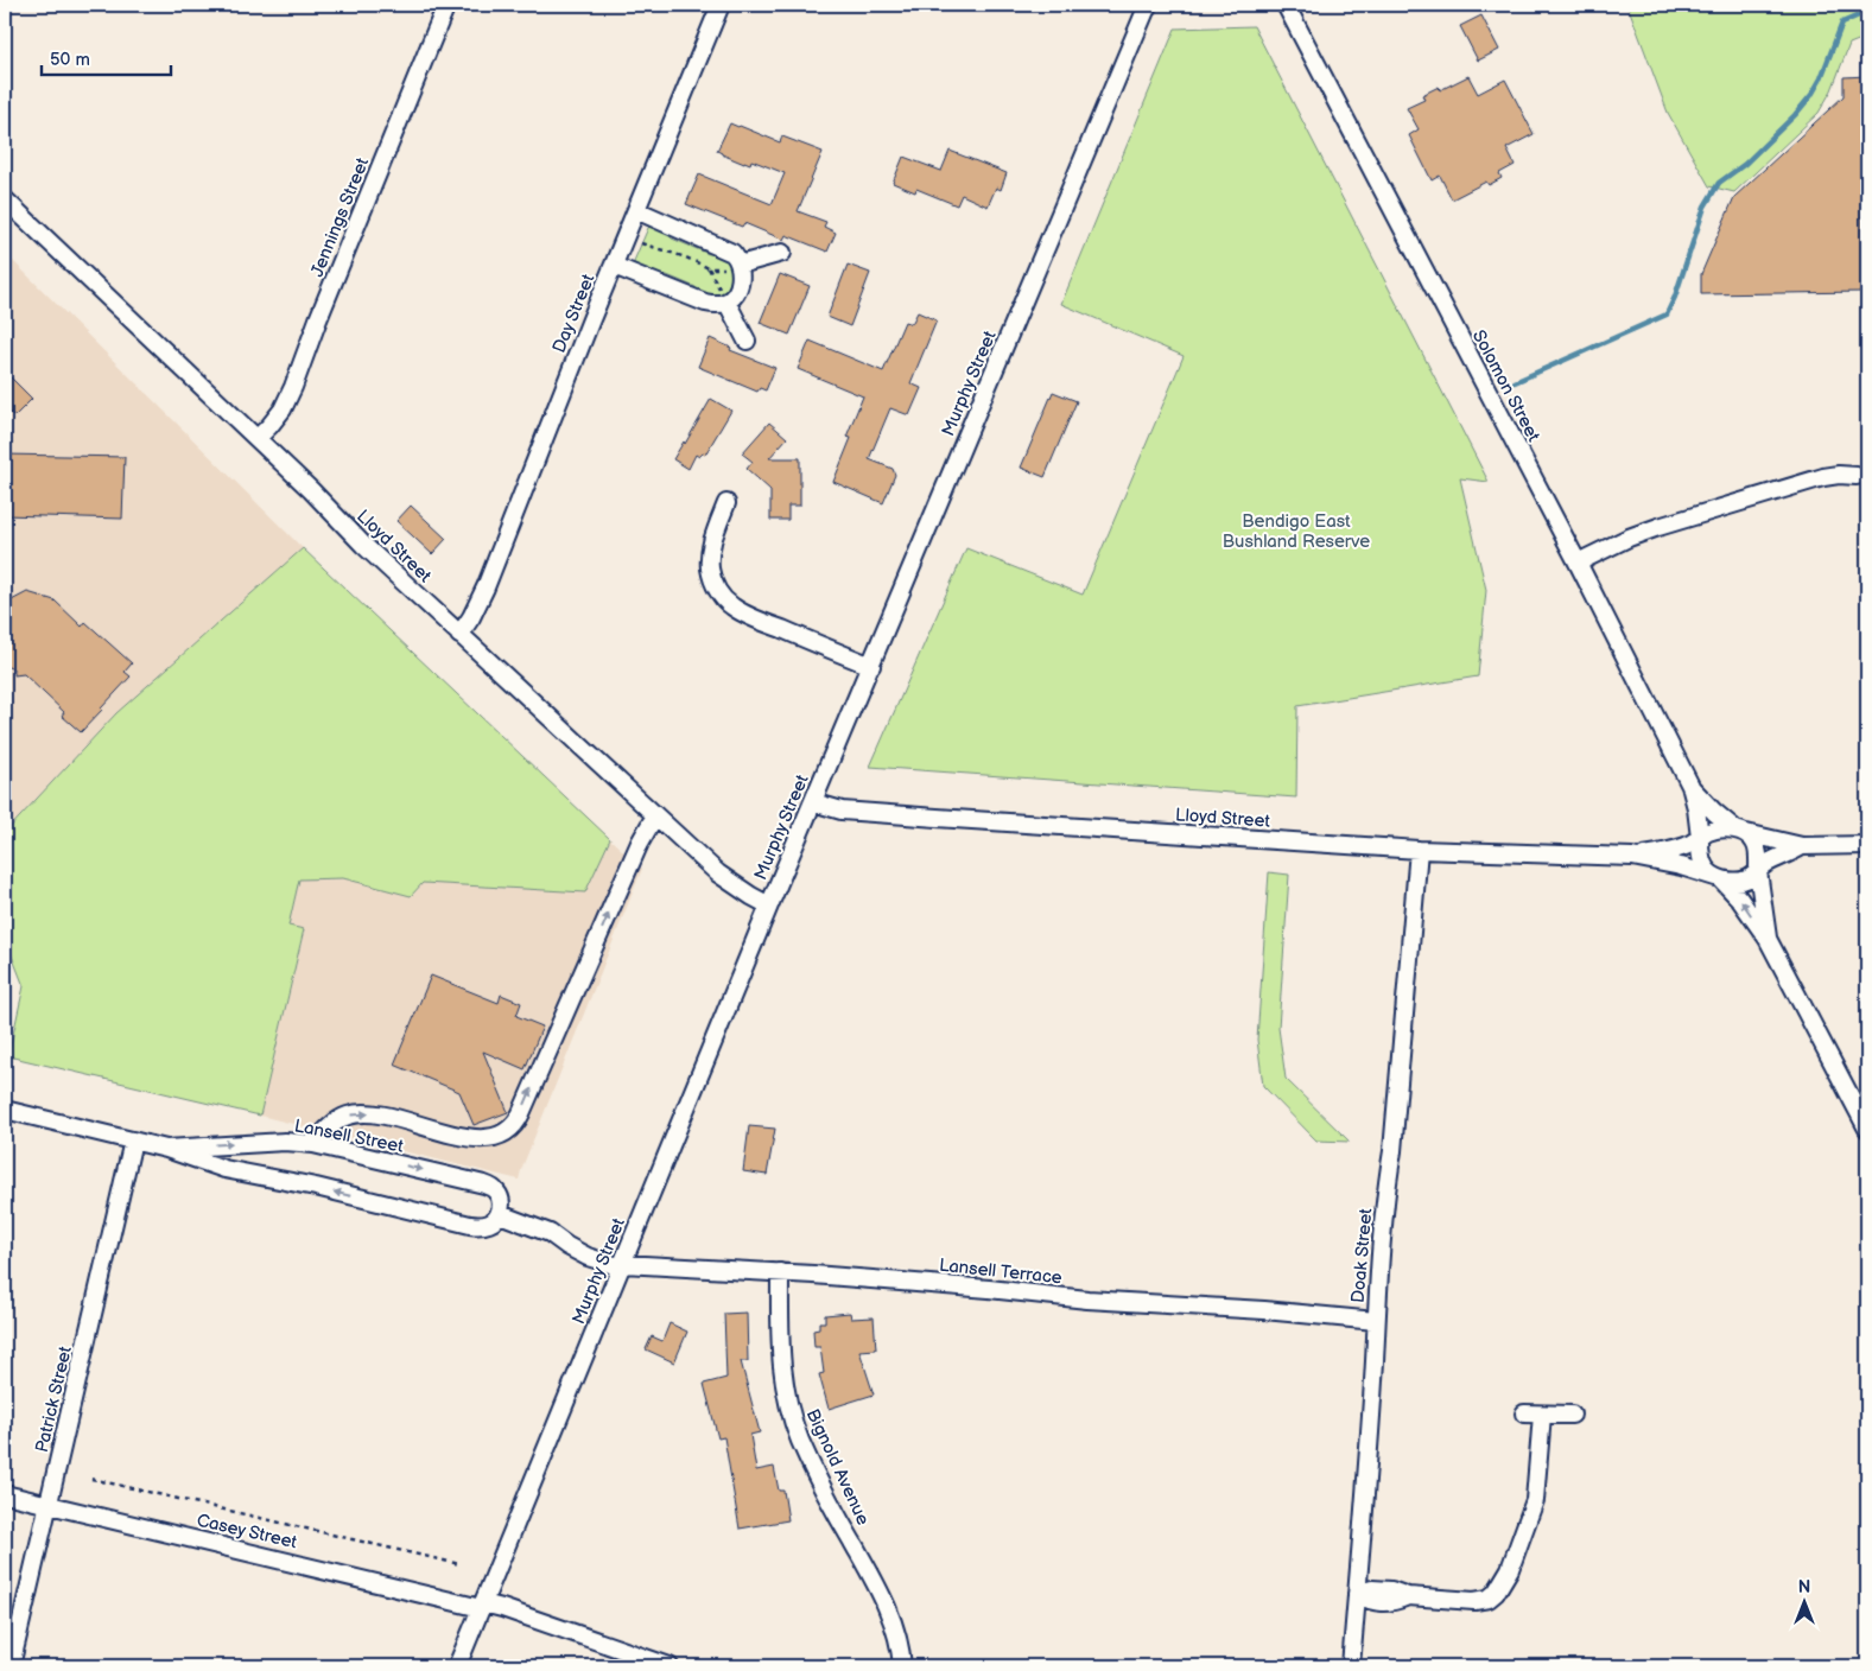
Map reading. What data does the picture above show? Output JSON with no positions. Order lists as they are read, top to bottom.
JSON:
{
  "streets": {
    "street": [
      "Jennings Street",
      "Day Street",
      "Murphy Street",
      "Solomon Street",
      "Lloyd Street",
      "Lansell Street",
      "Doak Street",
      "Lansell Terrace",
      "Patrick Street",
      "Bignold Avenue",
      "Casey Street"
    ]
  },
  "crossings": [
    ["Jennings Street", "Lloyd Street"],
    ["Day Street", "Lloyd Street"],
    ["Murphy Street", "Lloyd Street"],
    ["Murphy Street", "Lansell Terrace"],
    ["Murphy Street", "Casey Street"],
    ["Solomon Street", "Lloyd Street"],
    ["Lloyd Street", "Doak Street"],
    ["Lansell Street", "Patrick Street"],
    ["Doak Street", "Lansell Terrace"],
    ["Lansell Terrace", "Bignold Avenue"],
    ["Patrick Street", "Casey Street"]
  ],
  "parks": ["Bendigo East Bushland Reserve"],
  "scale_bar": "50 m",
  "north": "top"
}
